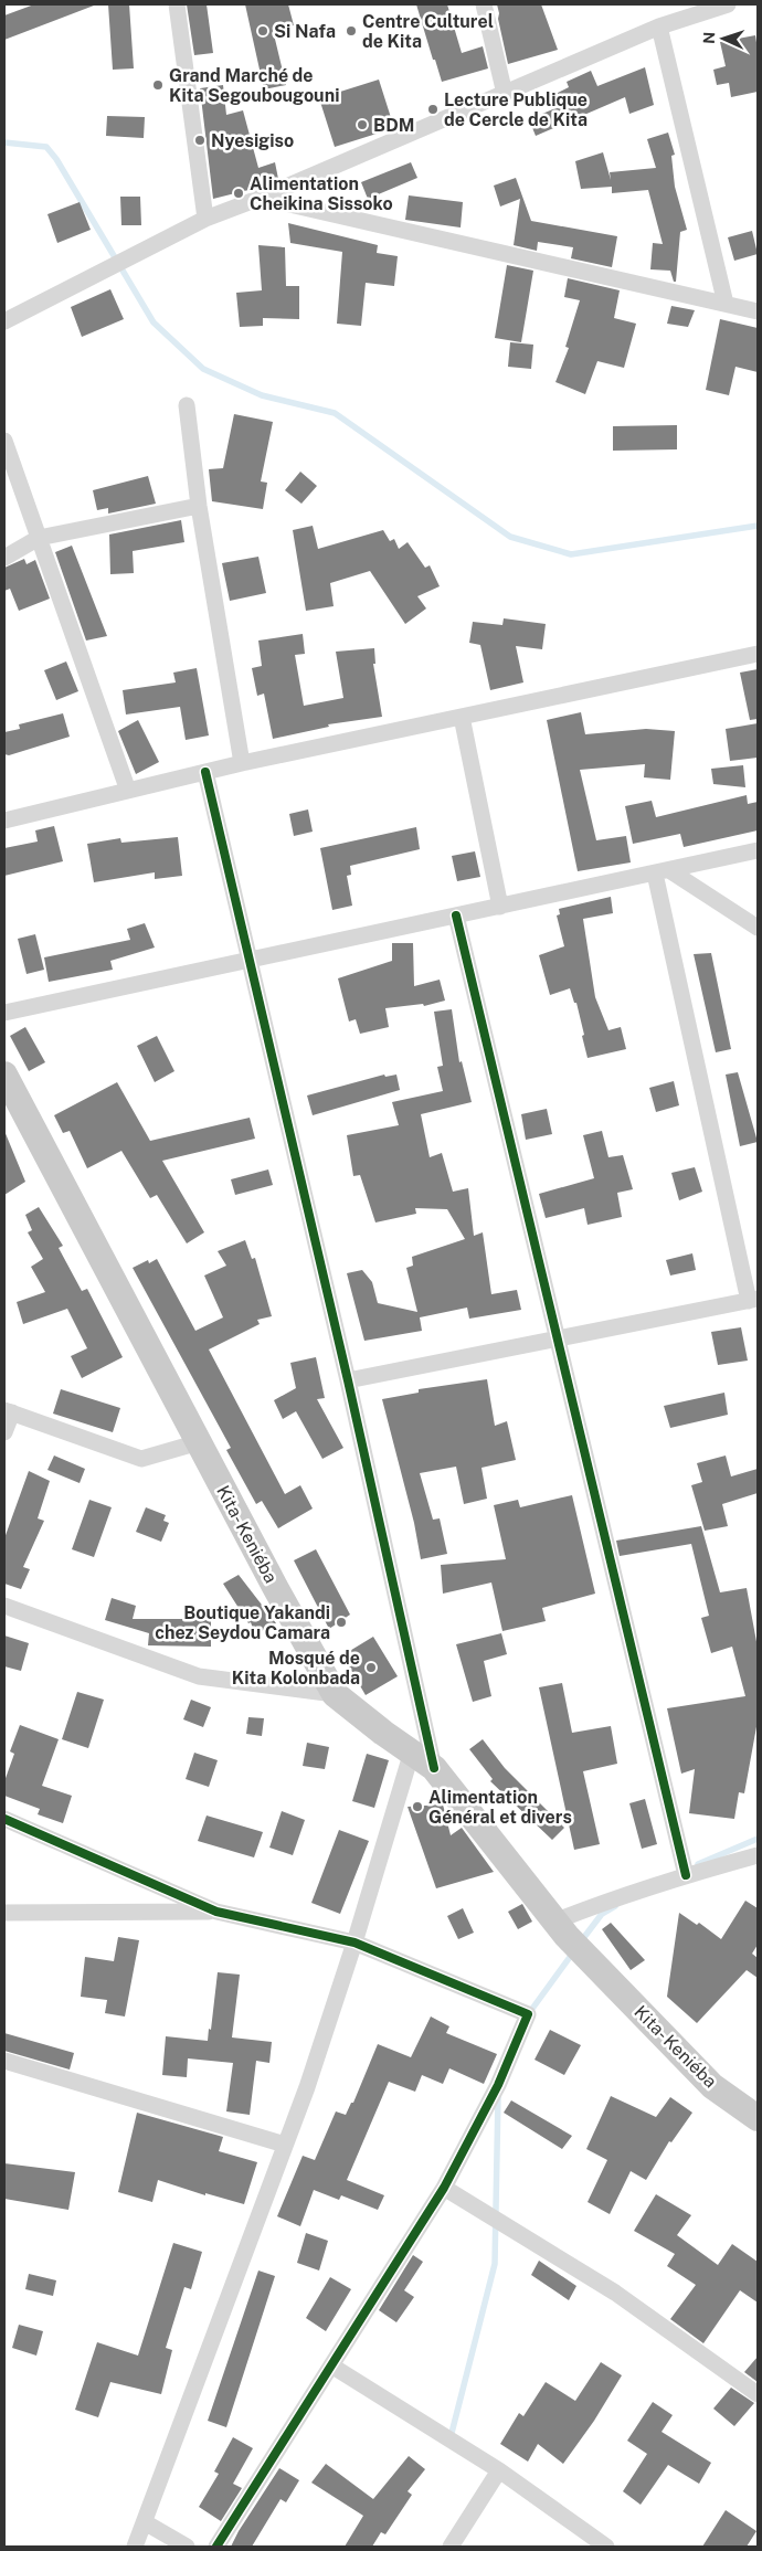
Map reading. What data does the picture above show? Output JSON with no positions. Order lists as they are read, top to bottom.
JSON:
{
  "streets": {
    "main road": ["Kita- Keniéba"]
  },
  "places": [
    "Si Nafa",
    "Centre Culturel de Kita",
    "Grand Marché de Kita Segoubougouni",
    "Lecture Publique de Cercle de Kita",
    "BDM",
    "Nyesigiso",
    "Alimentation Cheikina Sissoko",
    "Boutique Yakandi chez Seydou Camara",
    "Mosqué de Kita Kolonbada",
    "Alimentation Général et divers"
  ],
  "north": "left"
}
